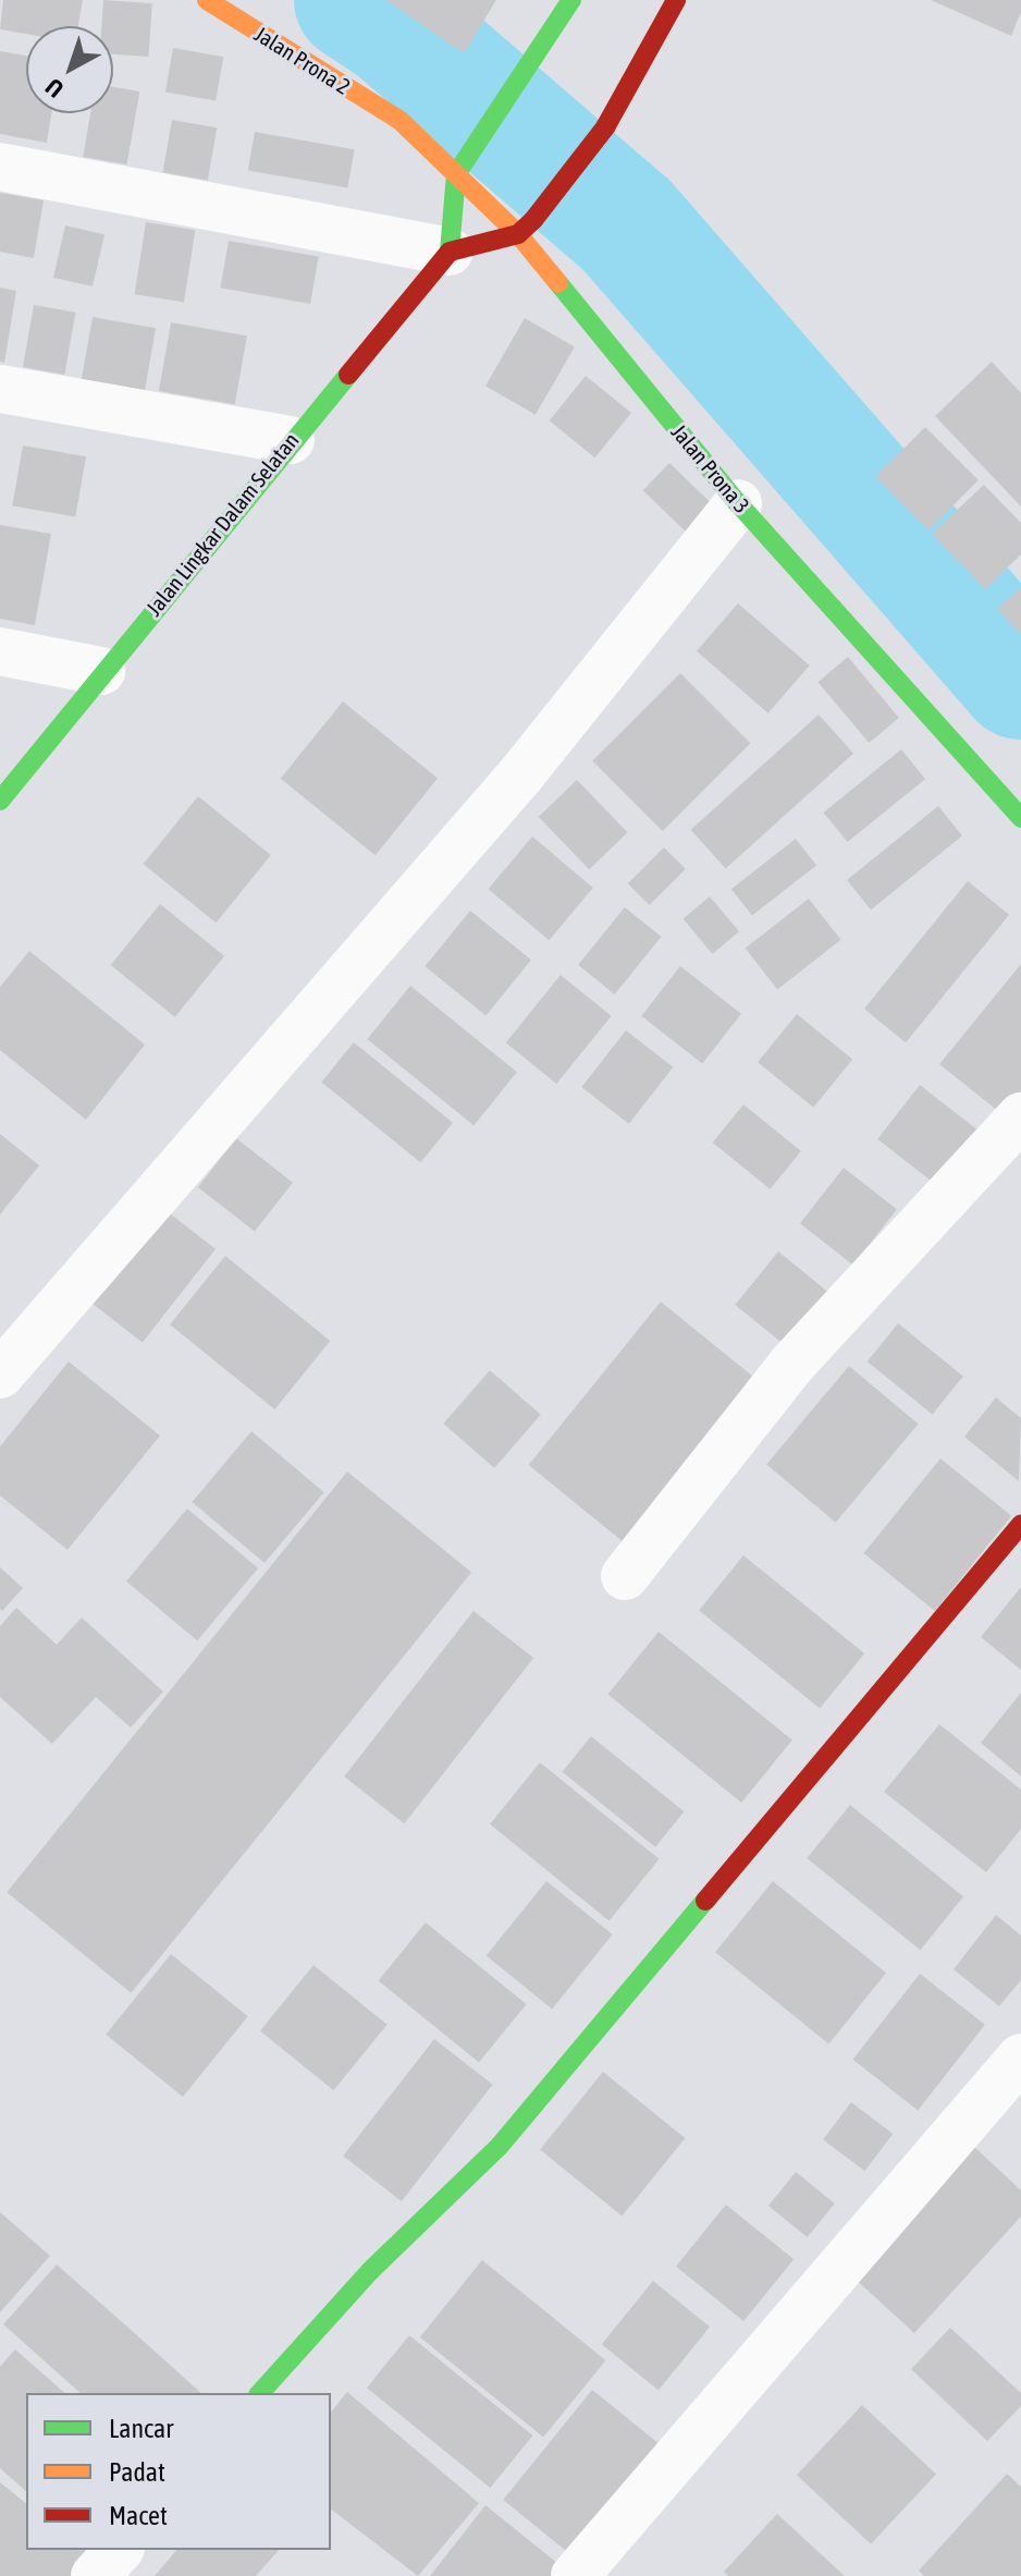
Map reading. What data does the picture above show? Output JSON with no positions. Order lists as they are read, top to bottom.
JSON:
{
  "streets": {
    "street": ["Jalan Prona 2", "Jalan Prona 3", "Jalan Lingkar Dalam Selatan"]
  },
  "crossings": [
    ["Jalan Prona 2", "Jalan Prona 3"]
  ],
  "legend": ["Lancar", "Padat", "Macet"],
  "north": "bottom left"
}
